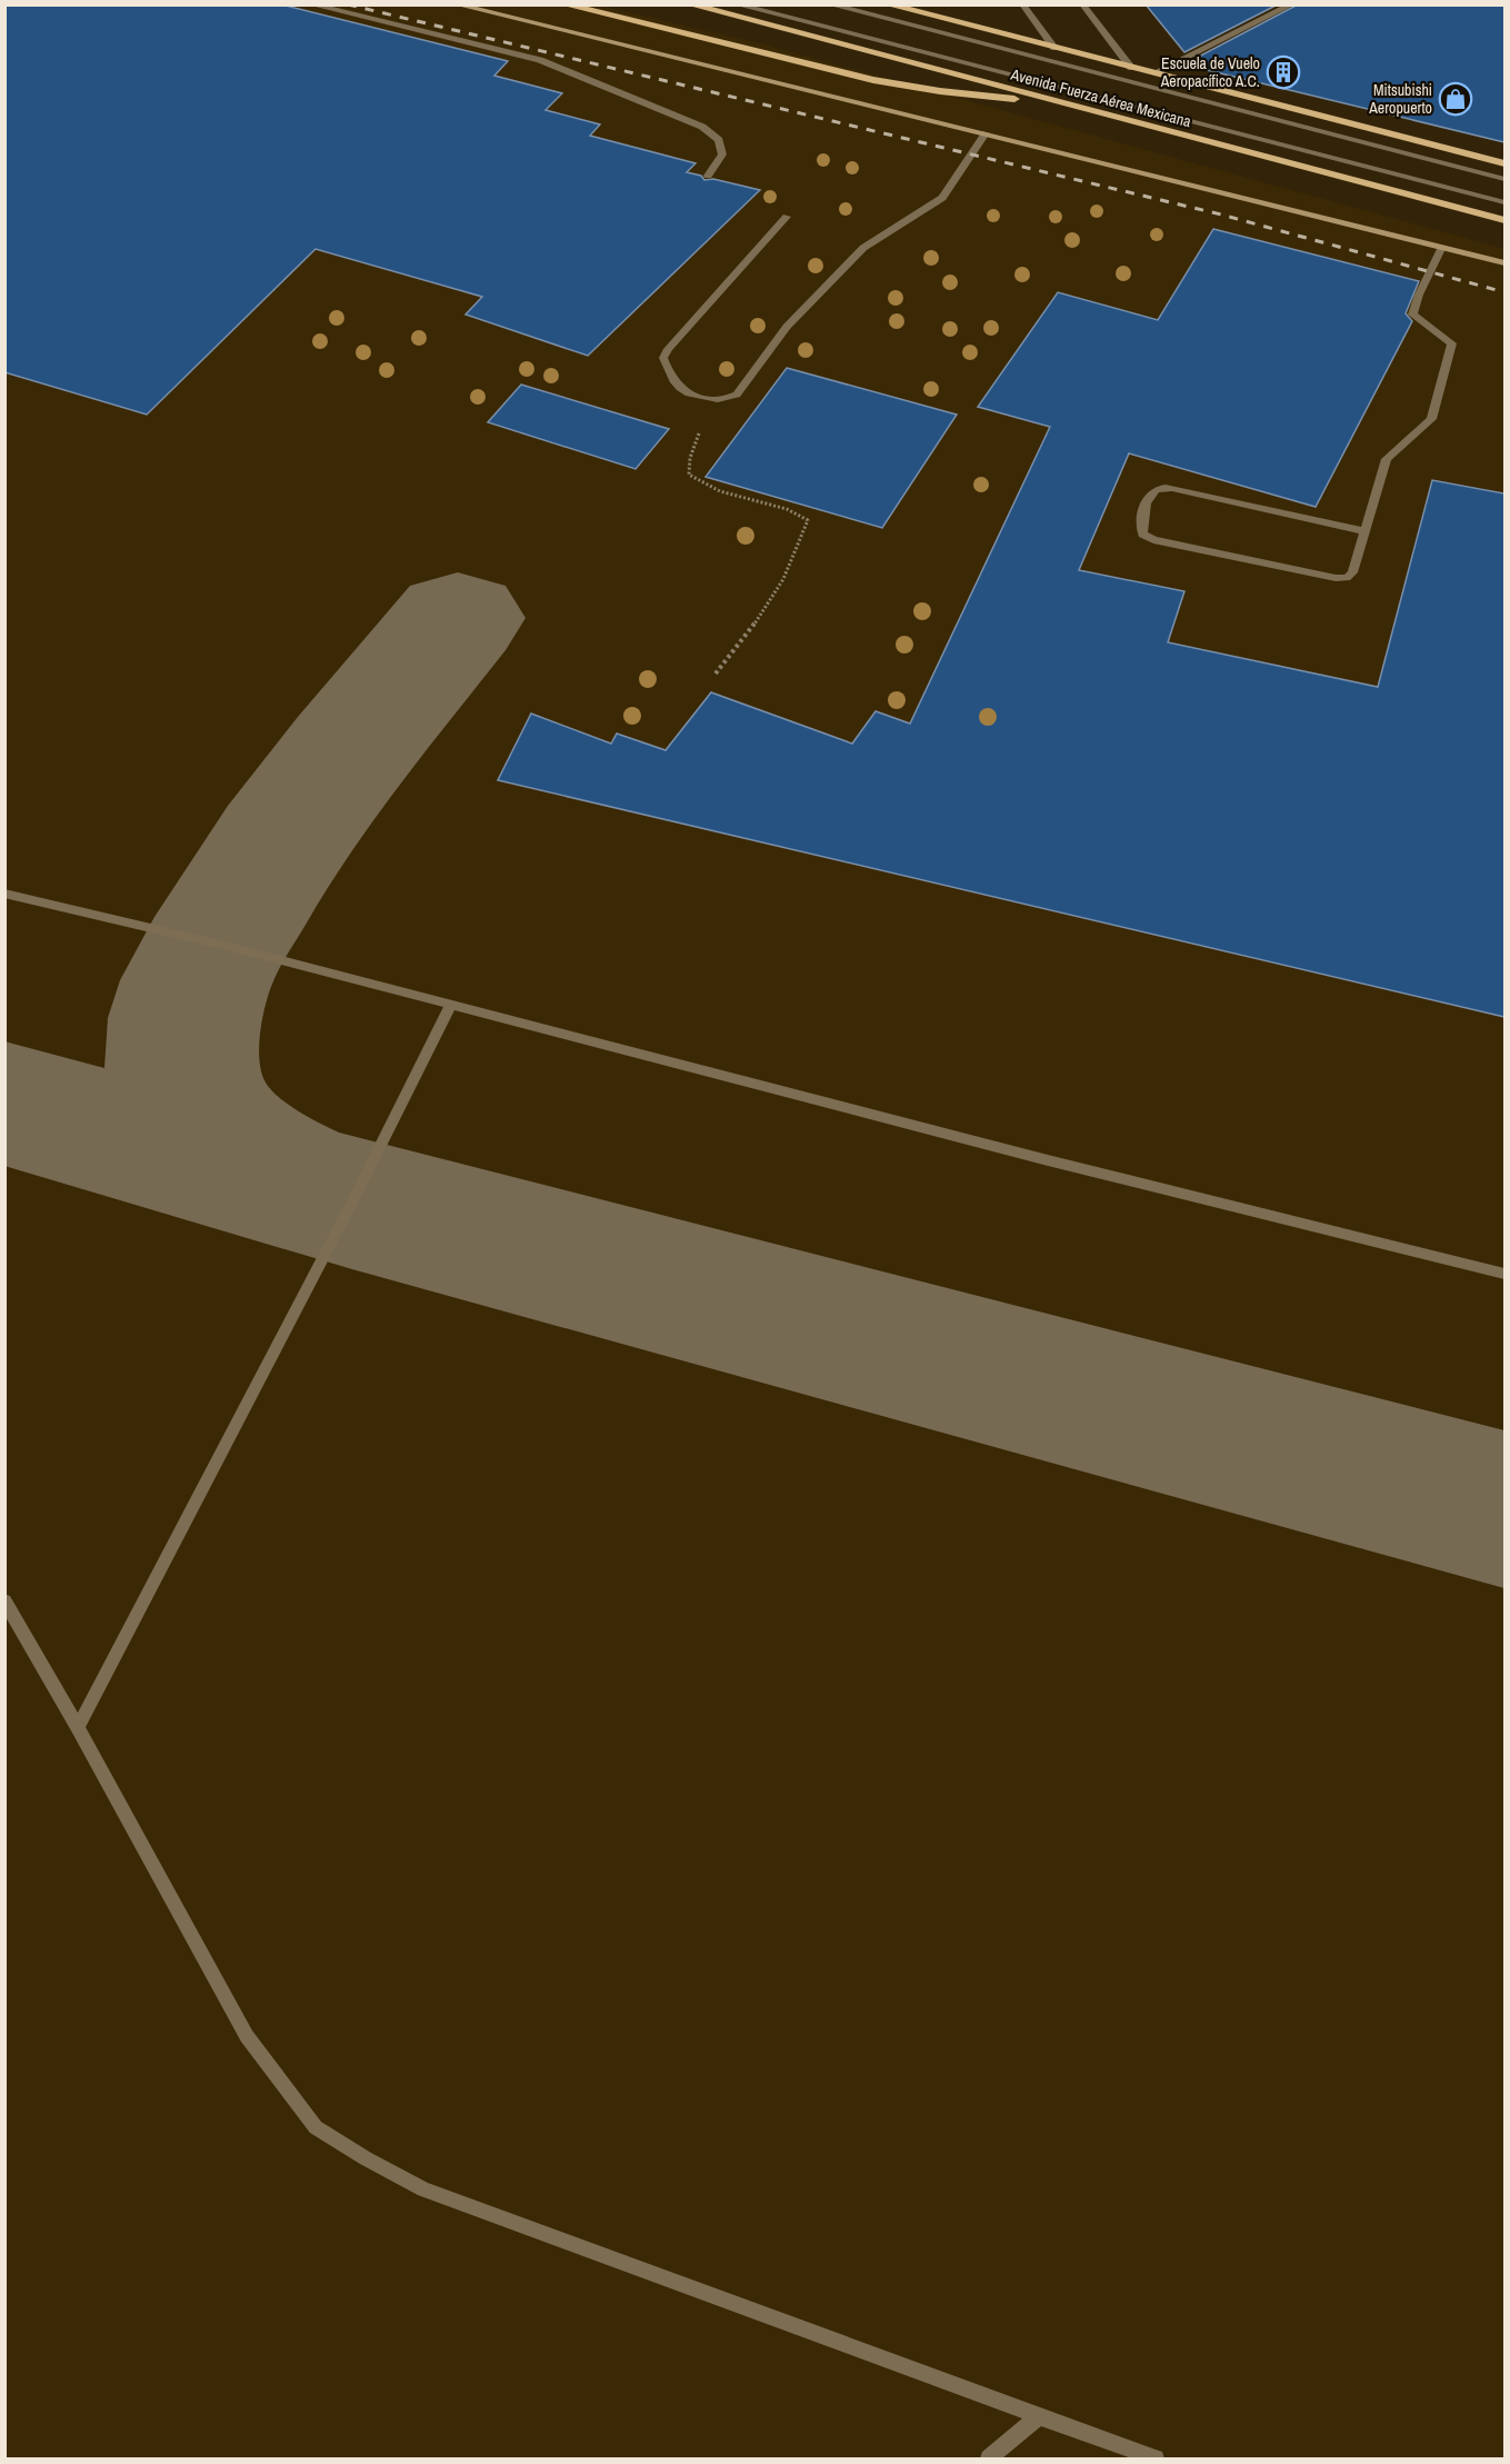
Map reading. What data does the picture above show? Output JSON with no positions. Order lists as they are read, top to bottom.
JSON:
{
  "streets": {
    "main road": ["Avenida Fuerza Aérea Mexicana"]
  },
  "places": {
    "building": ["Escuela de Vuelo Aeropacífico A.C."],
    "shop": ["Mitsubishi Aeropuerto"]
  }
}
